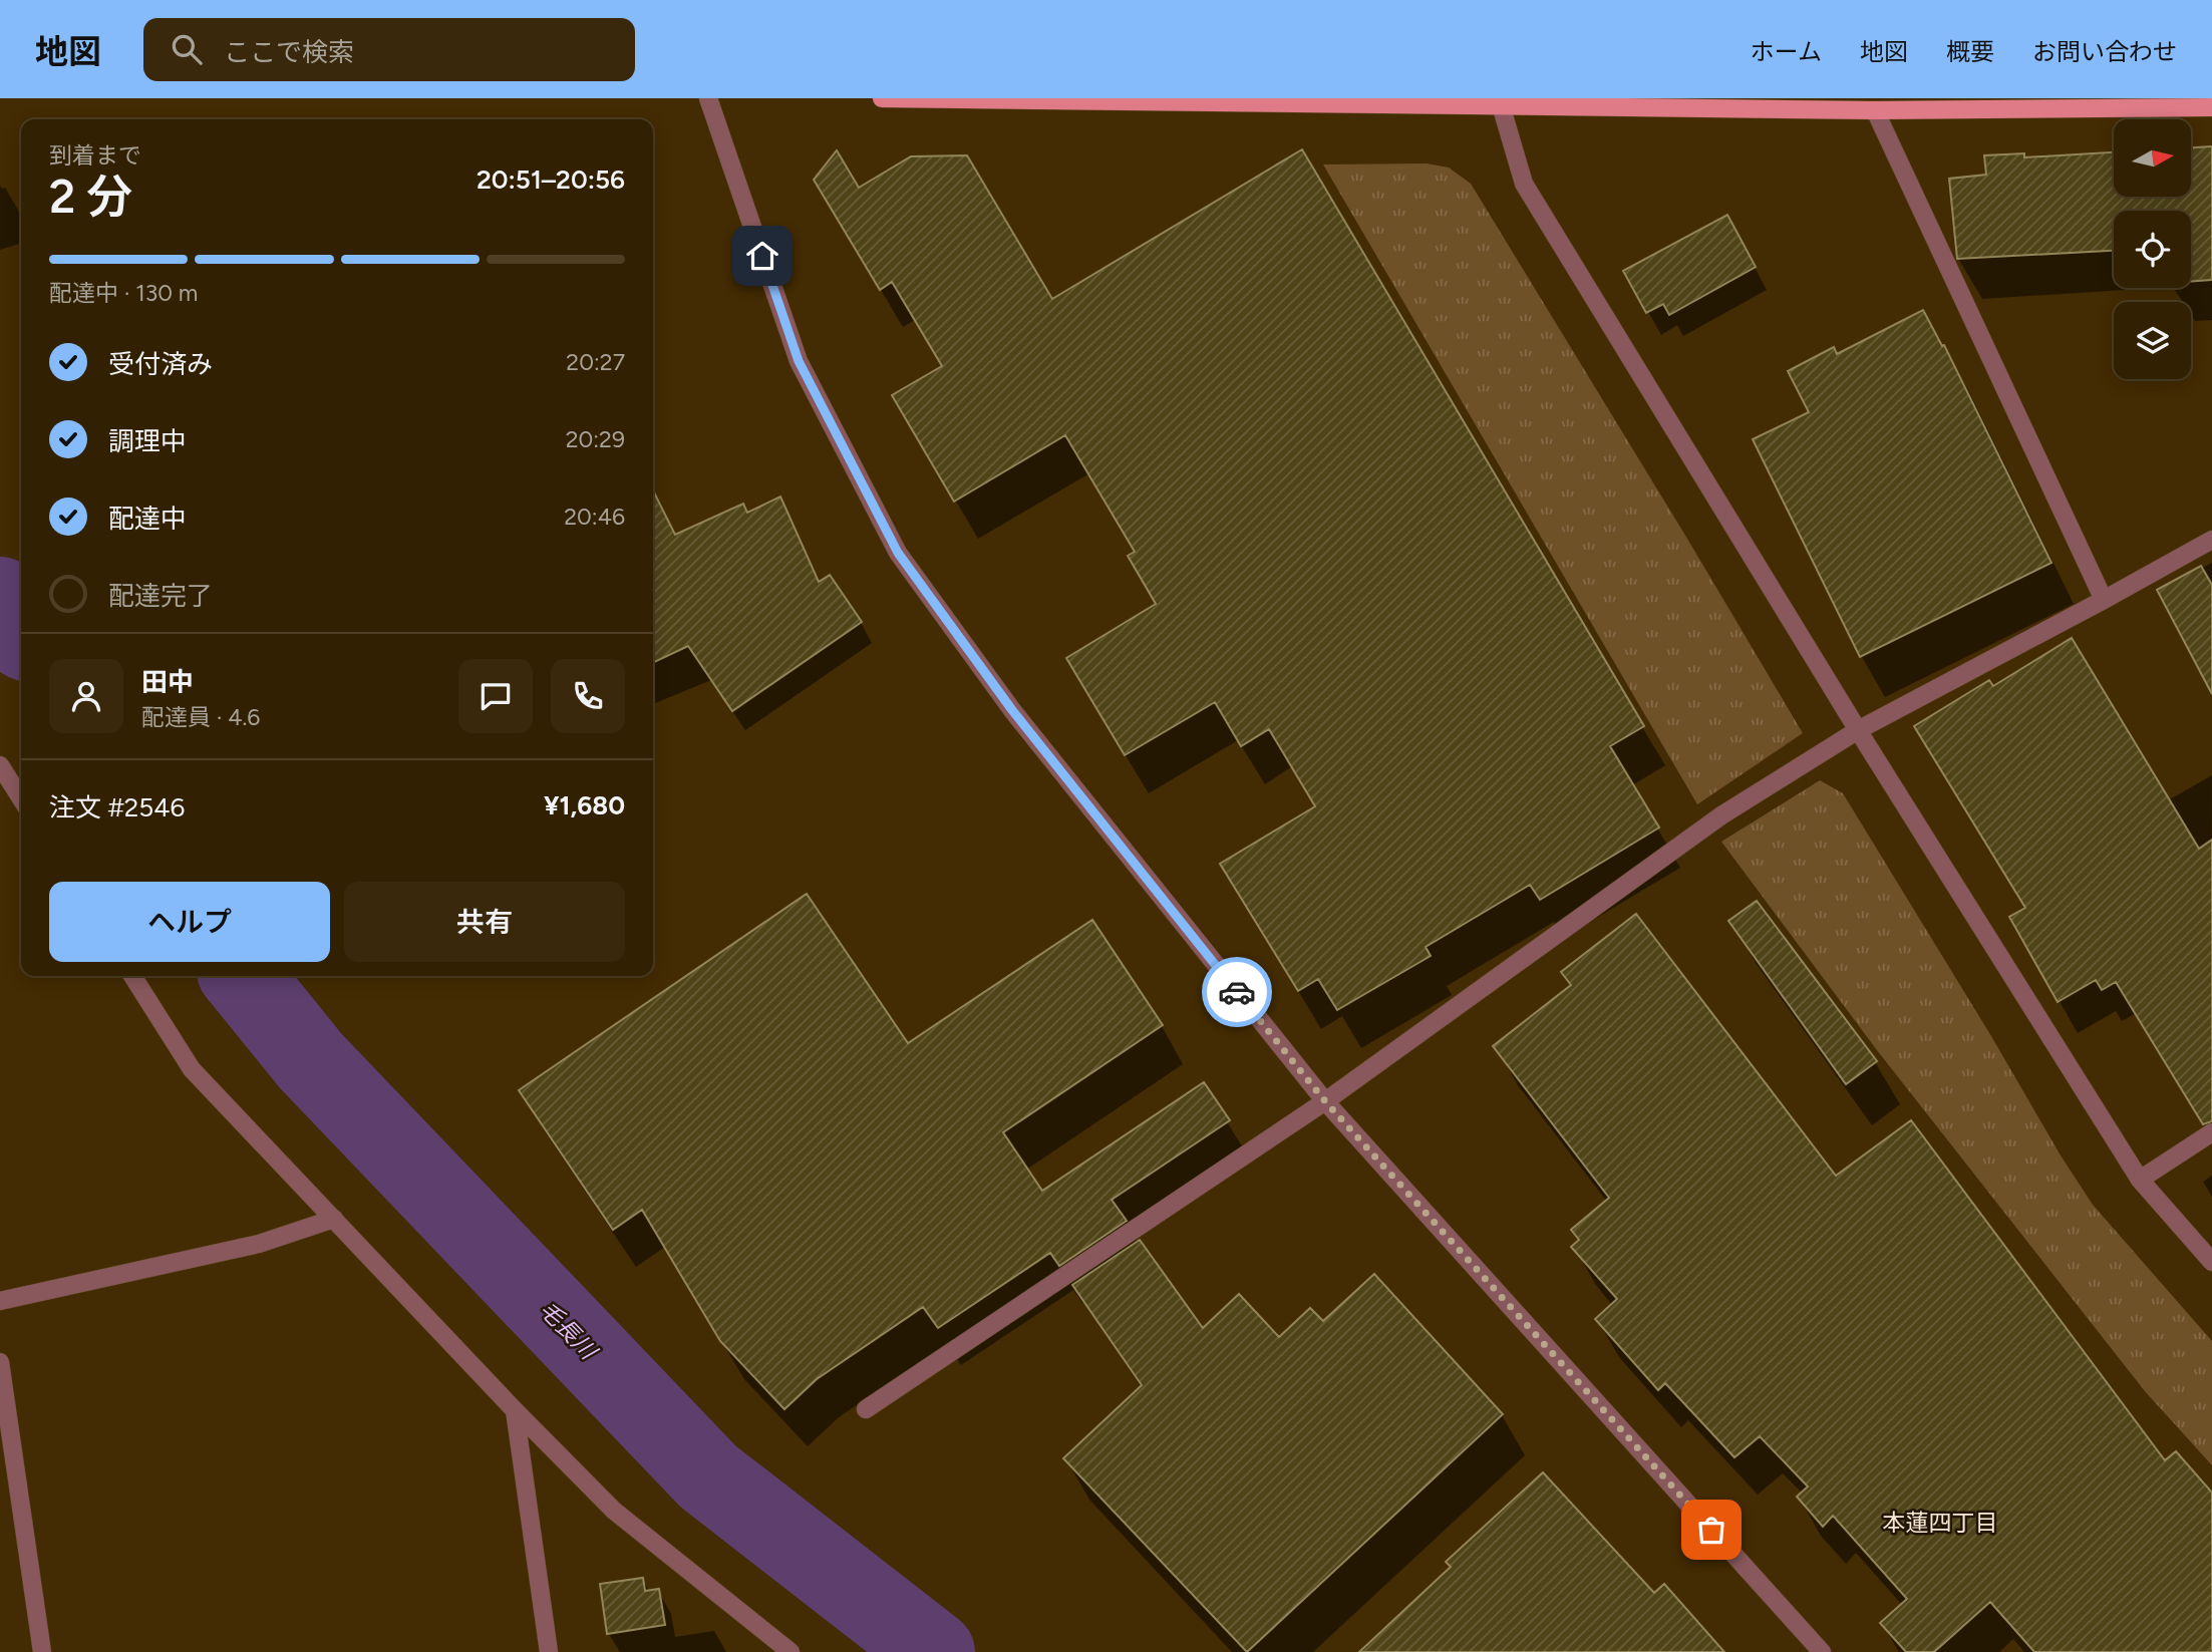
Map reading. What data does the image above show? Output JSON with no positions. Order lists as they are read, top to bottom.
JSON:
{
  "districts": ["本蓮四丁目"],
  "water": ["毛長川"],
  "north": "right",
  "page": {
    "header": "地図",
    "search": "ここで検索",
    "nav": [
      "ホーム",
      "地図",
      "概要",
      "お問い合わせ"
    ],
    "heading": ["2 分", "到着まで", "20:51–20:56"],
    "panel": [
      "田中",
      "配達員 · 4.6",
      "注文 #2546",
      "¥1,680"
    ],
    "bar": "配達中 · 130 m",
    "list": [
      ["受付済み", "20:27"],
      ["調理中", "20:29"],
      ["配達中", "20:46"],
      "配達完了"
    ],
    "buttons": ["ヘルプ", "共有"]
  }
}
